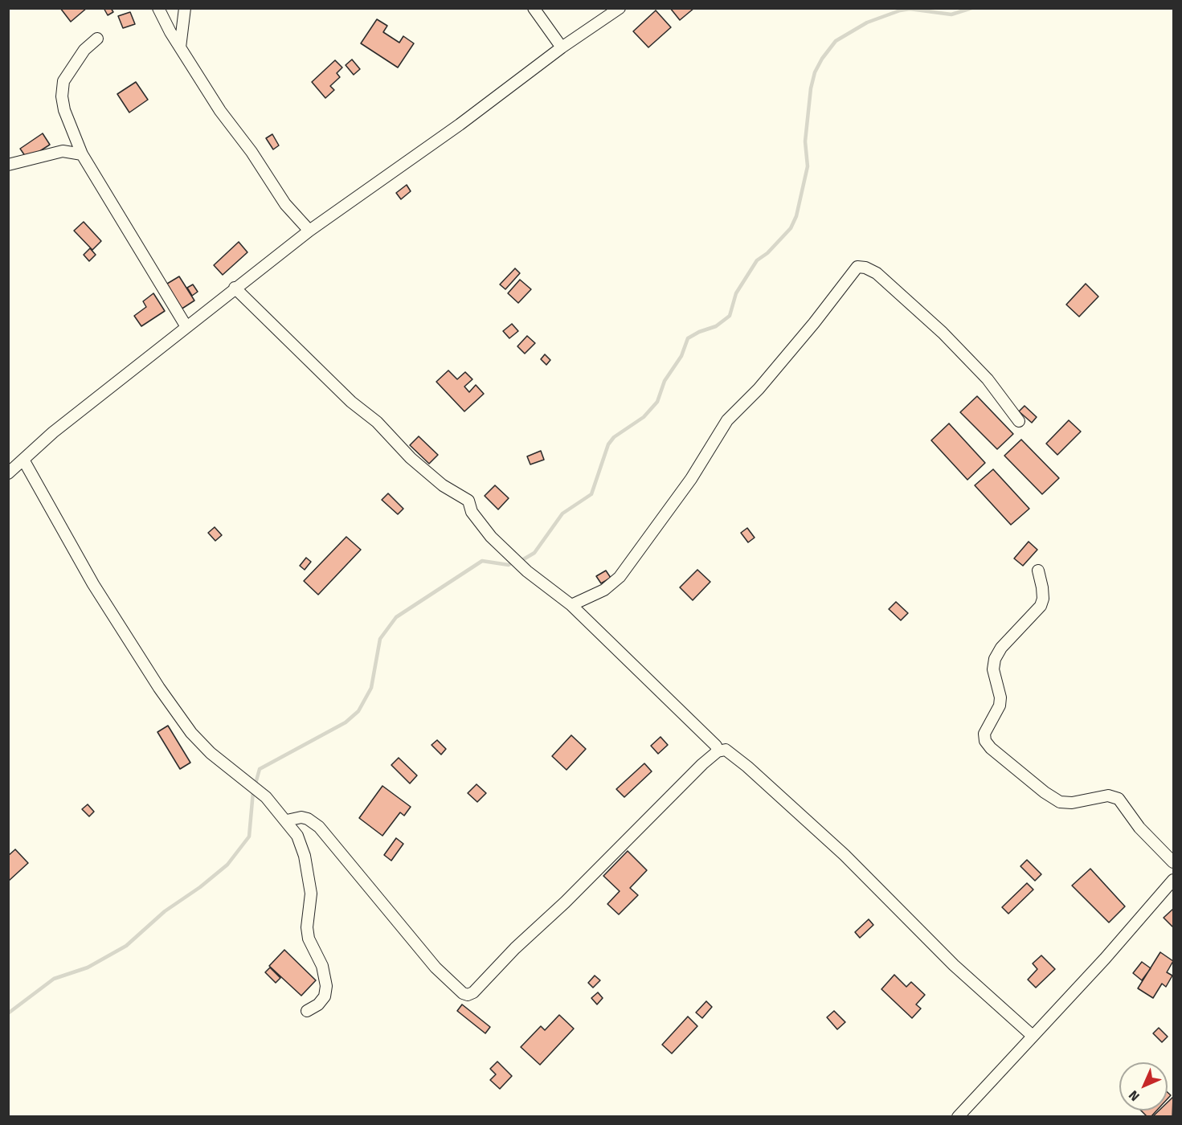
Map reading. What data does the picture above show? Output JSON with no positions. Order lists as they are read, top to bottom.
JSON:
{
  "north": "bottom left"
}
